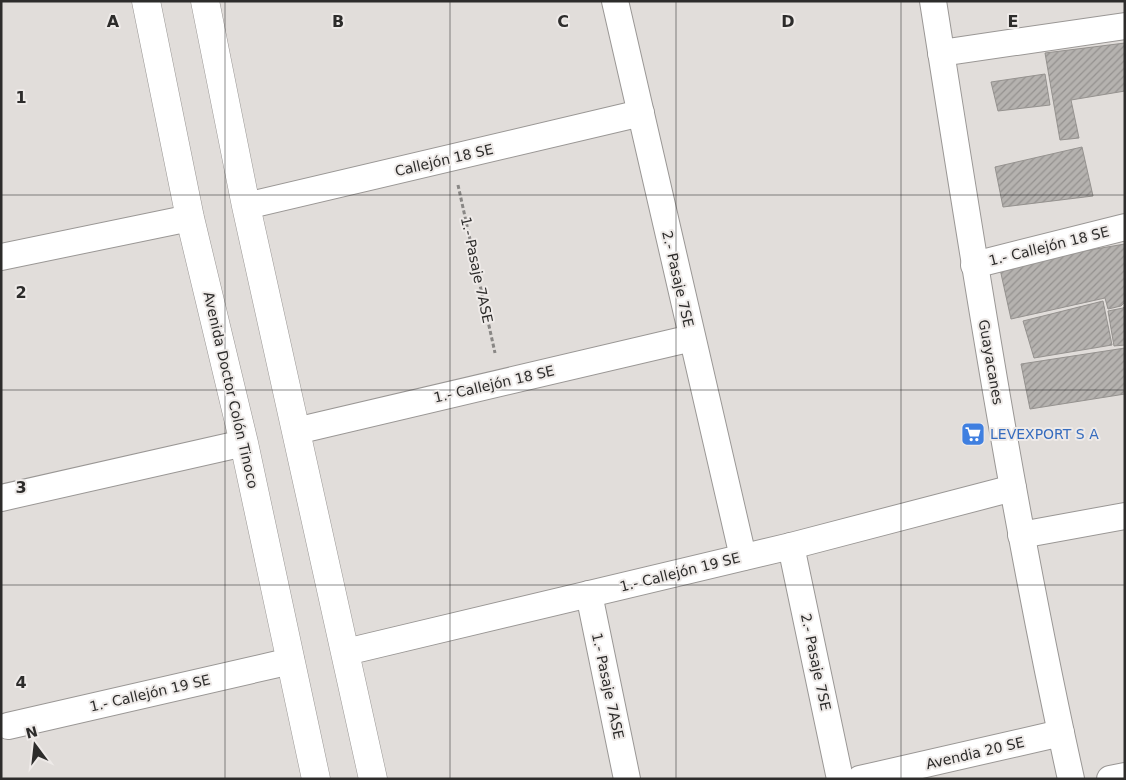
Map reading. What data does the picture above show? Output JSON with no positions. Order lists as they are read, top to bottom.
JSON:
{
  "streets": {
    "main road": ["Avenida Doctor Colón Tinoco"],
    "street": [
      "Callejón 18 SE",
      "1.- Callejón 18 SE",
      "1.- Pasaje 7ASE",
      "2.- Pasaje 7SE",
      "Guayacanes",
      "1.- Callejón 19 SE",
      "Avendia 20 SE"
    ]
  },
  "crossings": [
    ["Callejón 18 SE", "1.- Pasaje 7ASE"],
    ["Callejón 18 SE", "2.- Pasaje 7SE"],
    ["1.- Callejón 18 SE", "1.- Pasaje 7ASE"],
    ["1.- Callejón 18 SE", "2.- Pasaje 7SE"],
    ["1.- Callejón 18 SE", "Guayacanes"],
    ["1.- Pasaje 7ASE", "1.- Callejón 19 SE"],
    ["2.- Pasaje 7SE", "1.- Callejón 19 SE"],
    ["Guayacanes", "1.- Callejón 19 SE"],
    ["Guayacanes", "Avendia 20 SE"],
    ["Avenida Doctor Colón Tinoco", "1.- Callejón 19 SE"]
  ],
  "places": {
    "supermarket": ["LEVEXPORT S A"]
  },
  "north": "top",
  "grid": {
    "columns": [
      "A",
      "B",
      "C",
      "D",
      "E"
    ],
    "rows": [
      "1",
      "2",
      "3",
      "4"
    ]
  }
}
